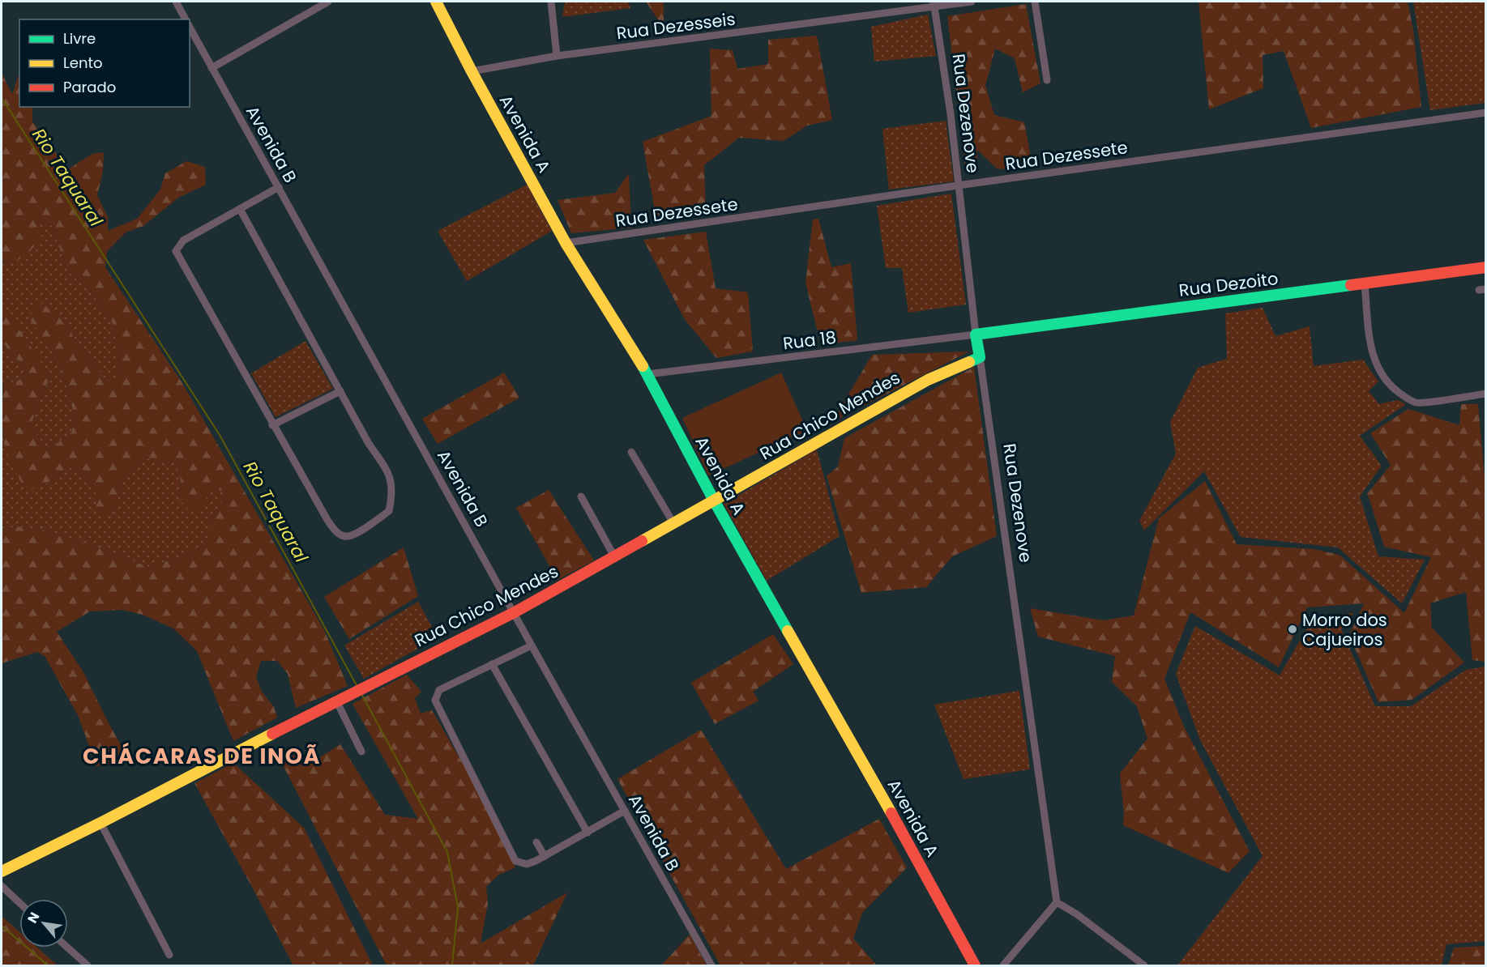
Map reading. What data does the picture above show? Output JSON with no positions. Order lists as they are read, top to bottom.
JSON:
{
  "streets": {
    "main road": [
      "Rua Dezenove",
      "Avenida A",
      "Rua Dezoito",
      "Rua Chico Mendes"
    ],
    "street": [
      "Rua Dezesseis",
      "Avenida B",
      "Rua Dezessete",
      "Rua 18"
    ]
  },
  "crossings": [
    ["Rua Dezesseis", "Rua Dezenove"],
    ["Rua Dezesseis", "Avenida A"],
    ["Rua Dezenove", "Rua Dezessete"],
    ["Rua Dezenove", "Rua Dezoito"],
    ["Rua Dezenove", "Rua 18"],
    ["Rua Dezenove", "Rua Chico Mendes"],
    ["Avenida A", "Rua Dezessete"],
    ["Avenida A", "Rua 18"],
    ["Avenida A", "Rua Chico Mendes"],
    ["Avenida B", "Rua Chico Mendes"],
    ["Rua Dezoito", "Rua 18"]
  ],
  "districts": ["CHÁCARAS DE INOÃ"],
  "water": ["Rio Taquaral"],
  "places": ["Morro dos Cajueiros"],
  "legend": ["Livre", "Lento", "Parado"],
  "north": "top left"
}
